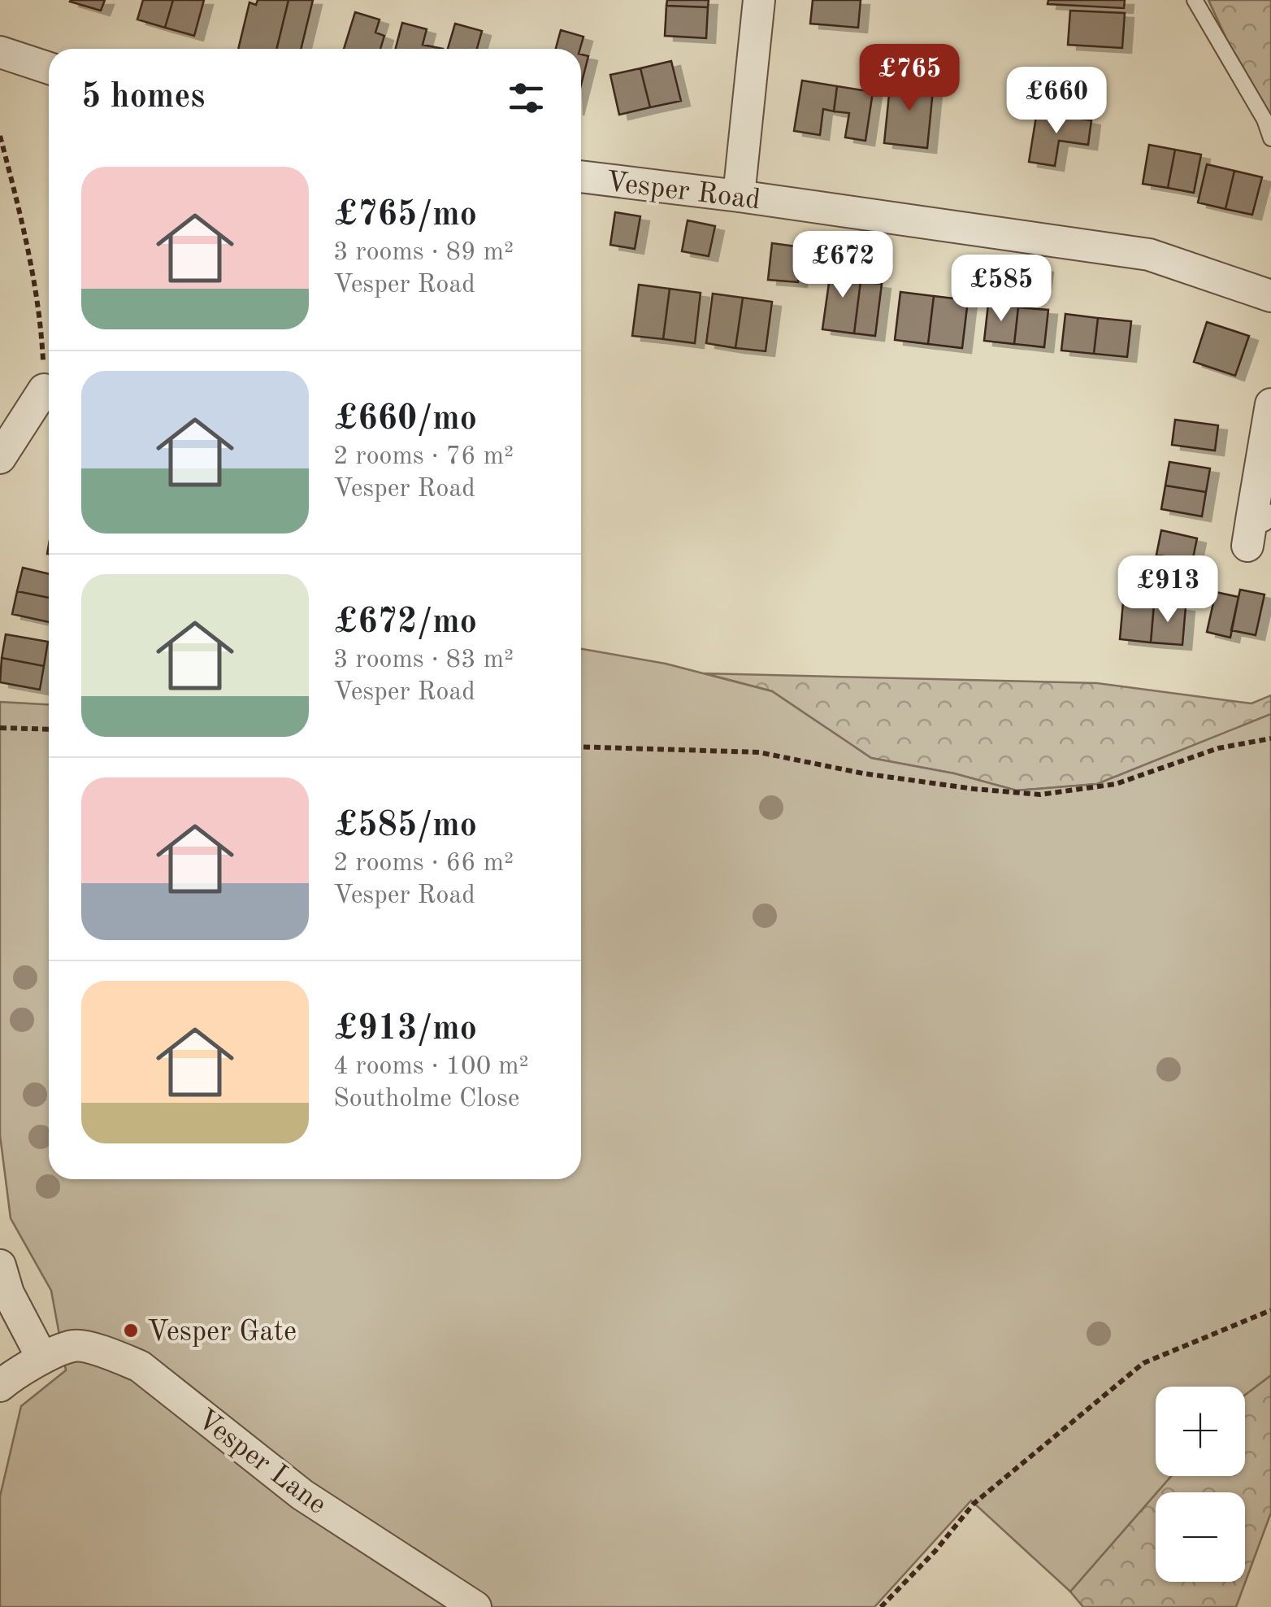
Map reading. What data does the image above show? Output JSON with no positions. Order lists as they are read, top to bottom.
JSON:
{
  "streets": {
    "street": ["Vesper Road", "Vesper Lane"]
  },
  "places": ["Vesper Gate"],
  "page": {
    "price": [
      "£765",
      "£660",
      "£672",
      "£585",
      "£913"
    ],
    "heading": "5 homes",
    "list": [
      {
        "name": "£765/mo",
        "note": "3 rooms · 89 m² · Vesper Road"
      },
      {
        "name": "£660/mo",
        "note": "2 rooms · 76 m² · Vesper Road"
      },
      {
        "name": "£672/mo",
        "note": "3 rooms · 83 m² · Vesper Road"
      },
      {
        "name": "£585/mo",
        "note": "2 rooms · 66 m² · Vesper Road"
      },
      {
        "name": "£913/mo",
        "note": "4 rooms · 100 m² · Southolme Close"
      }
    ],
    "map_buttons": ["+", "−"]
  }
}
